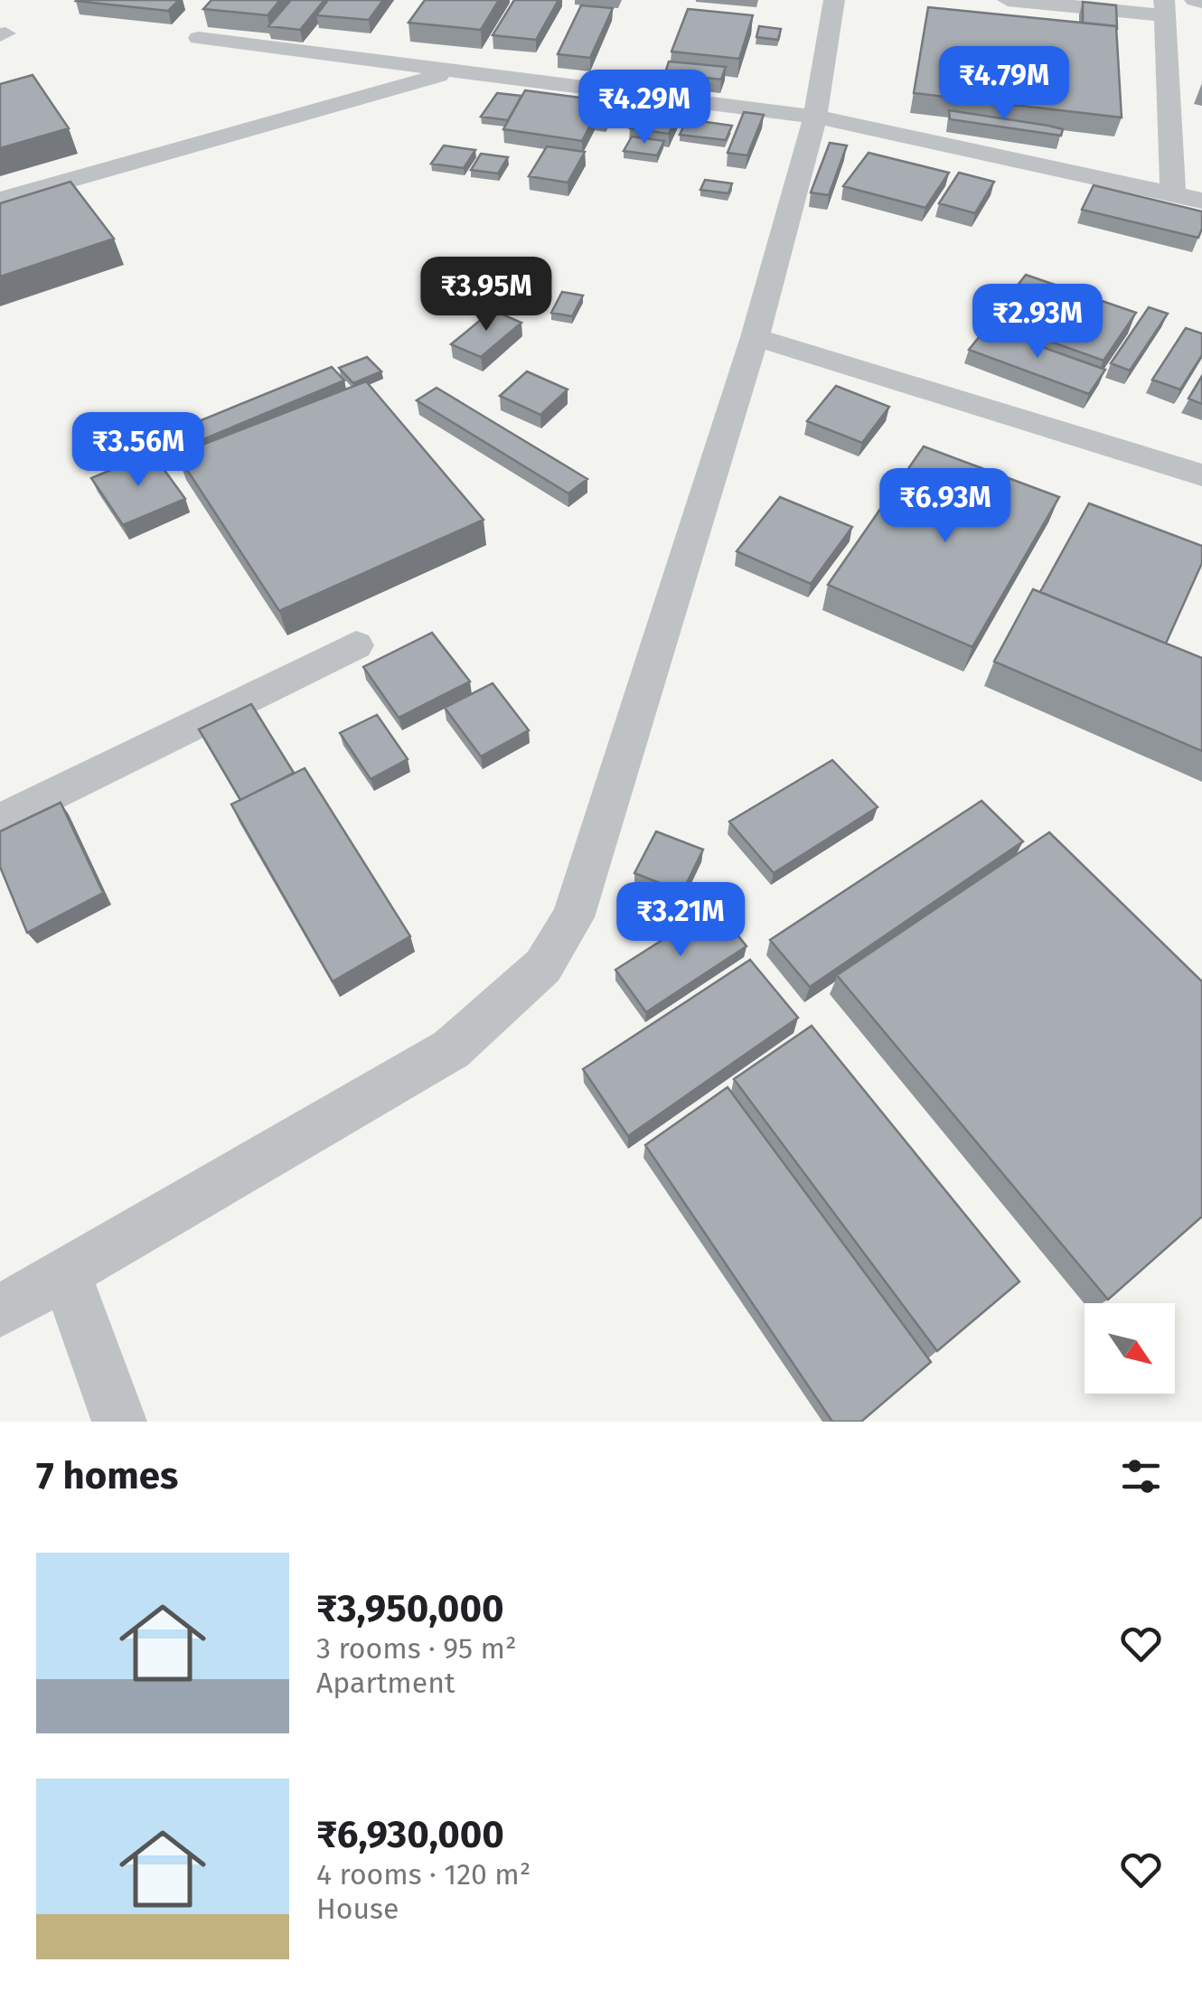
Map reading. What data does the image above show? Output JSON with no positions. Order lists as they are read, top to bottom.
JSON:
{
  "north": "bottom right",
  "page": {
    "price": [
      "₹4.79M",
      "₹4.29M",
      "₹3.95M",
      "₹2.93M",
      "₹3.56M",
      "₹6.93M",
      "₹3.21M"
    ],
    "heading": "7 homes",
    "list": [
      {
        "name": "₹3,950,000",
        "note": "3 rooms · 95 m² · Apartment"
      },
      {
        "name": "₹6,930,000",
        "note": "4 rooms · 120 m² · House"
      }
    ]
  }
}
